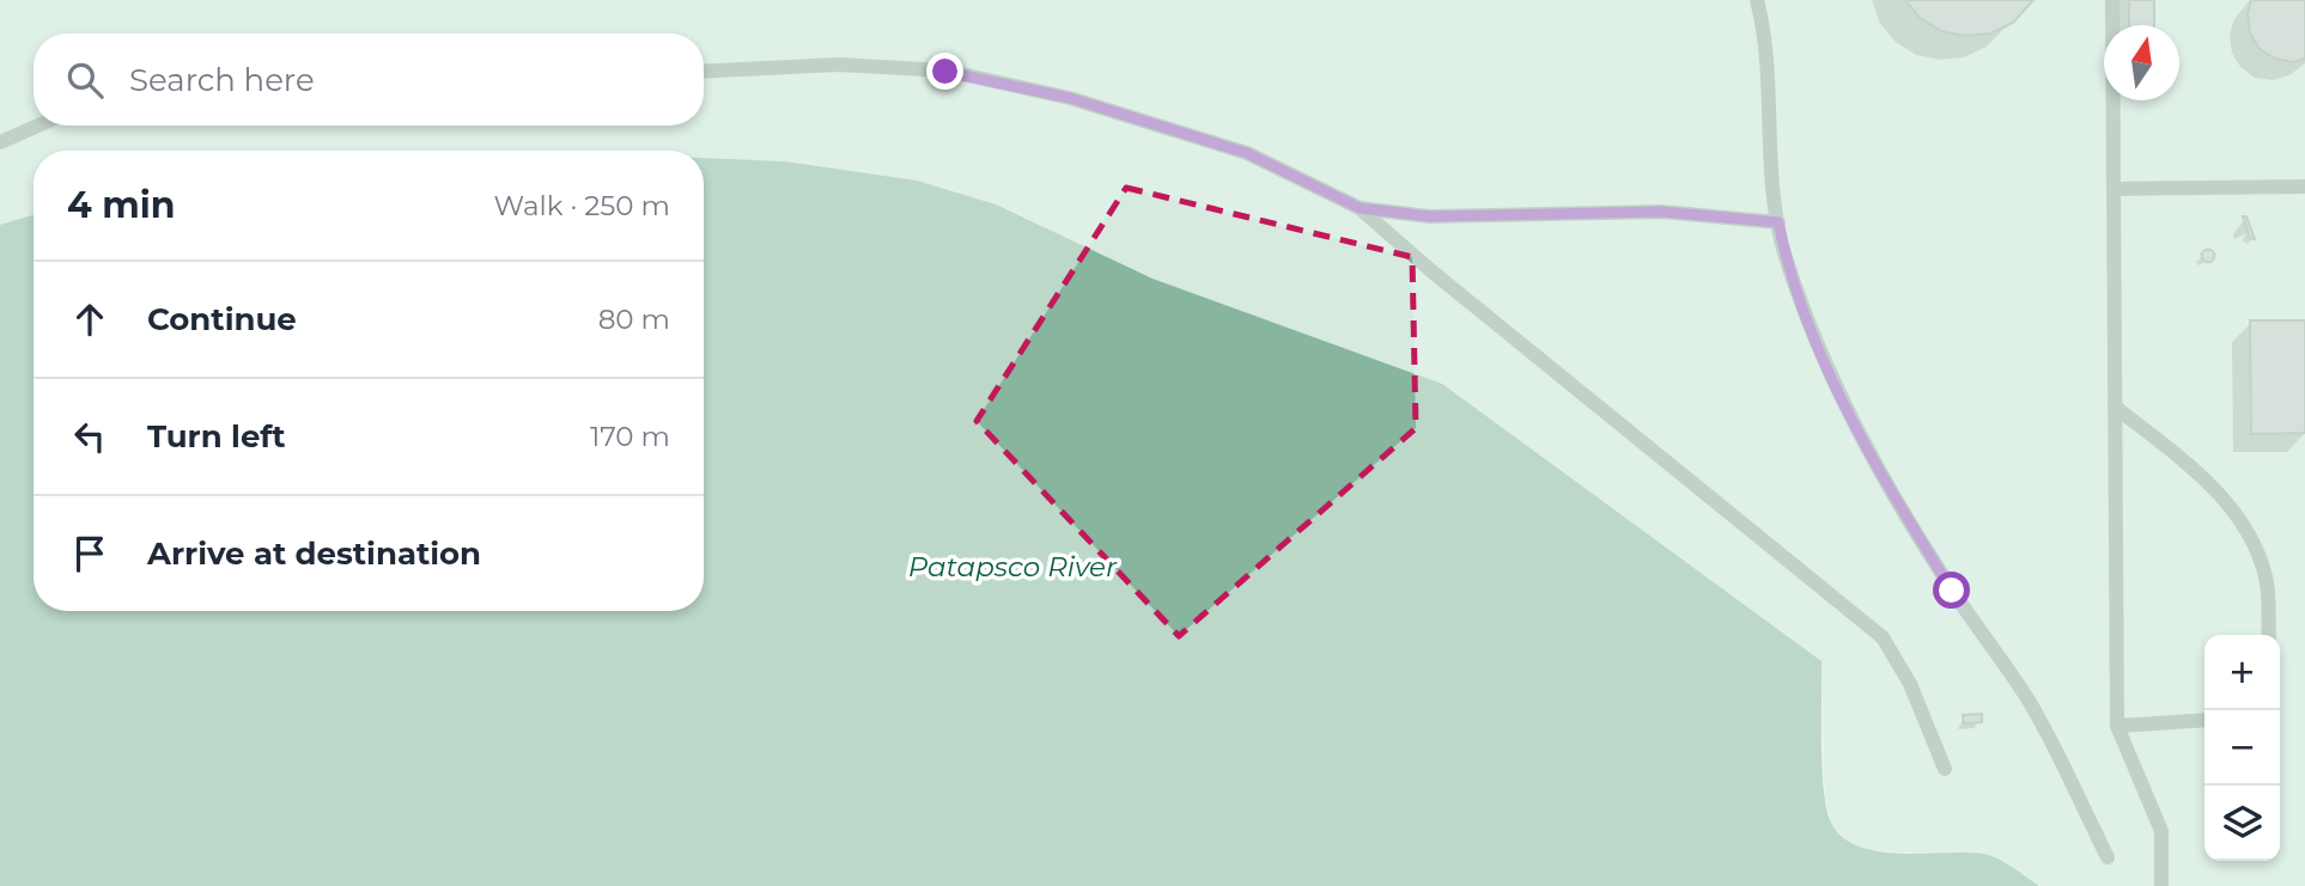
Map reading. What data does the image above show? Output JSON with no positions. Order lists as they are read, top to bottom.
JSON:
{
  "water": ["Patapsco River"],
  "north": "top",
  "page": {
    "search": "Search here",
    "heading": ["4 min", "Walk · 250 m"],
    "list": [
      ["Continue", "80 m"],
      ["Turn left", "170 m"],
      "Arrive at destination"
    ],
    "map_buttons": ["+", "−"]
  }
}
